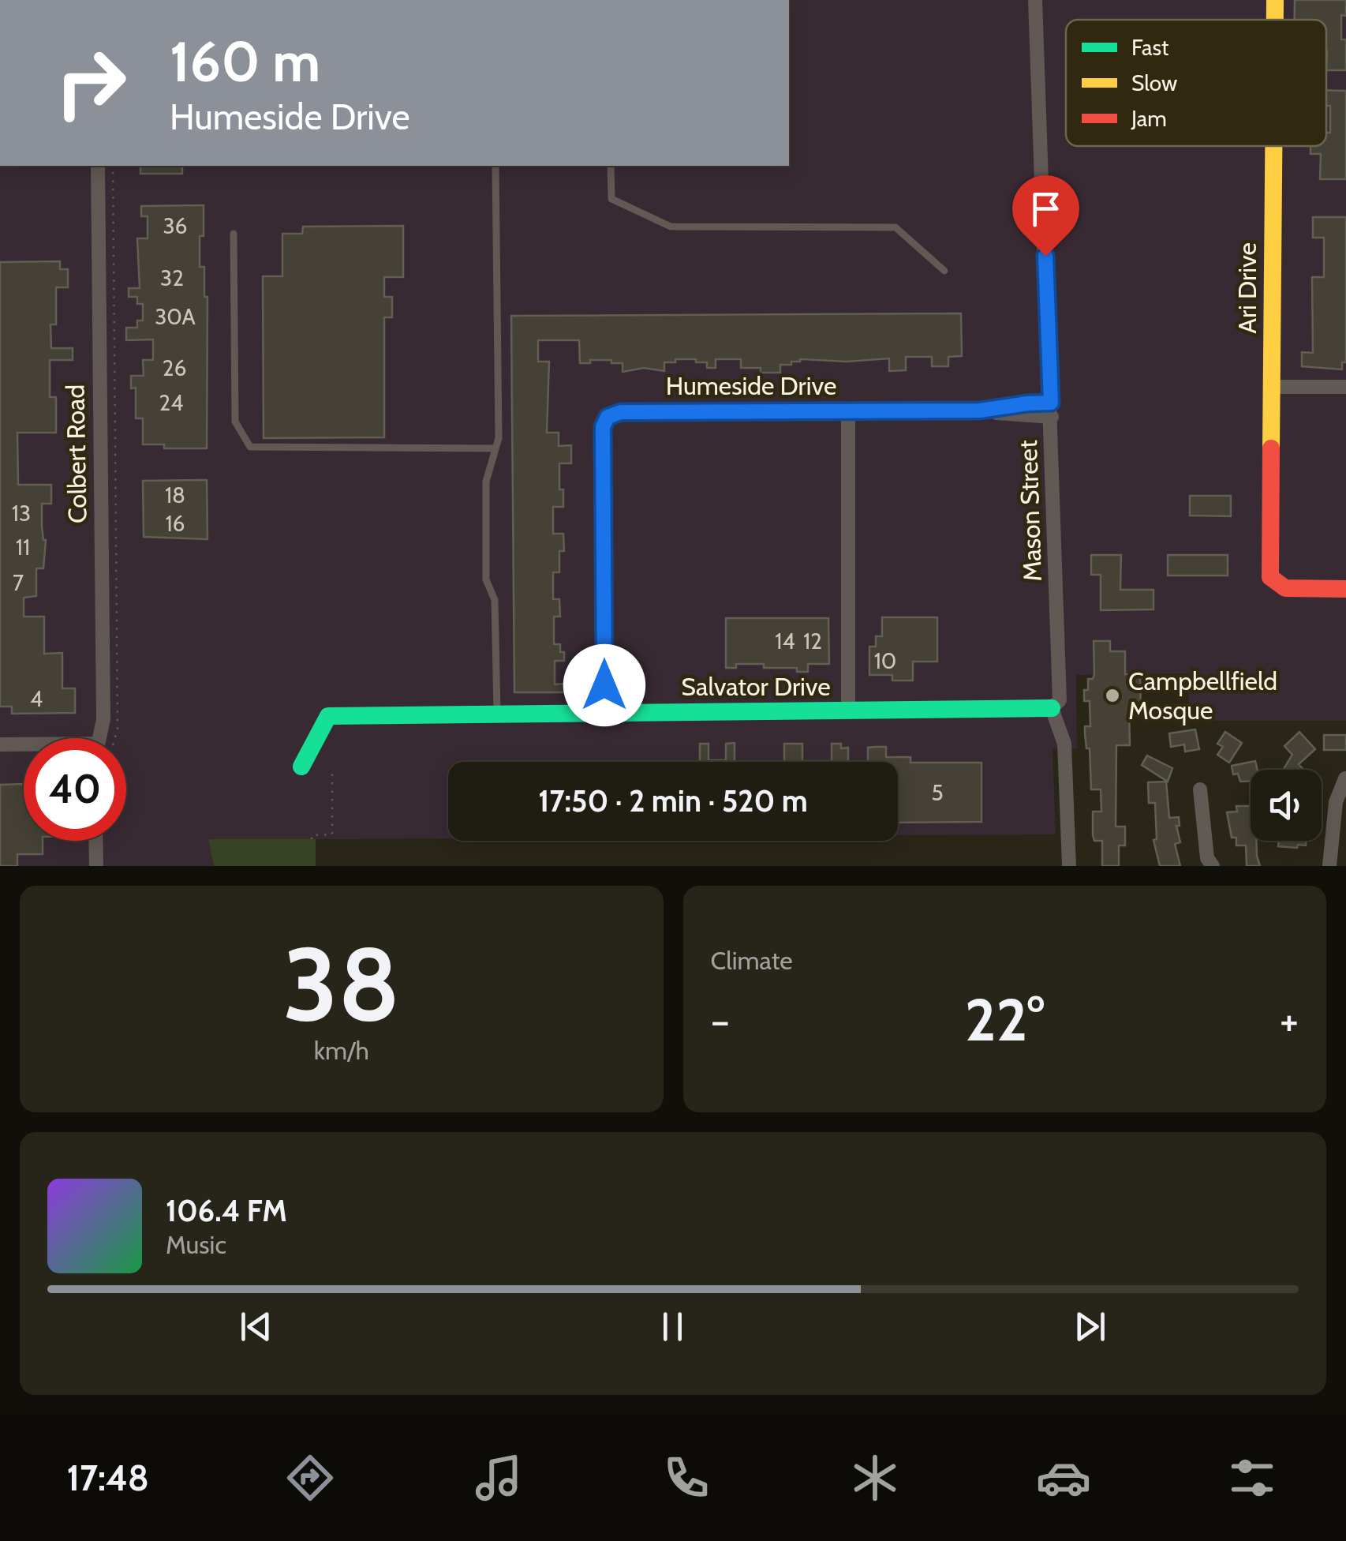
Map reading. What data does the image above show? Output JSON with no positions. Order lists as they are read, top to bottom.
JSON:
{
  "streets": {
    "street": [
      "Ari Drive",
      "Humeside Drive",
      "Colbert Road",
      "Mason Street",
      "Salvator Drive"
    ]
  },
  "crossings": [
    ["Humeside Drive", "Mason Street"],
    ["Humeside Drive", "Salvator Drive"],
    ["Mason Street", "Salvator Drive"]
  ],
  "places": ["Campbellfield Mosque"],
  "house_numbers": [
    "36",
    "32",
    "30A",
    "26",
    "24",
    "18",
    "13",
    "16",
    "11",
    "7",
    "14",
    "12",
    "10",
    "4",
    "5"
  ],
  "legend": ["Fast", "Slow", "Jam"],
  "page": {
    "turn": ["160 m", "Humeside Drive"],
    "limit": "40",
    "trip": "17:50 · 2 min · 520 m",
    "tile": [
      ["38", "km/h"],
      "Climate"
    ],
    "heat": ["−", "22°", "+"],
    "song": ["106.4 FM", "Music"],
    "tabs": "17:48"
  }
}
